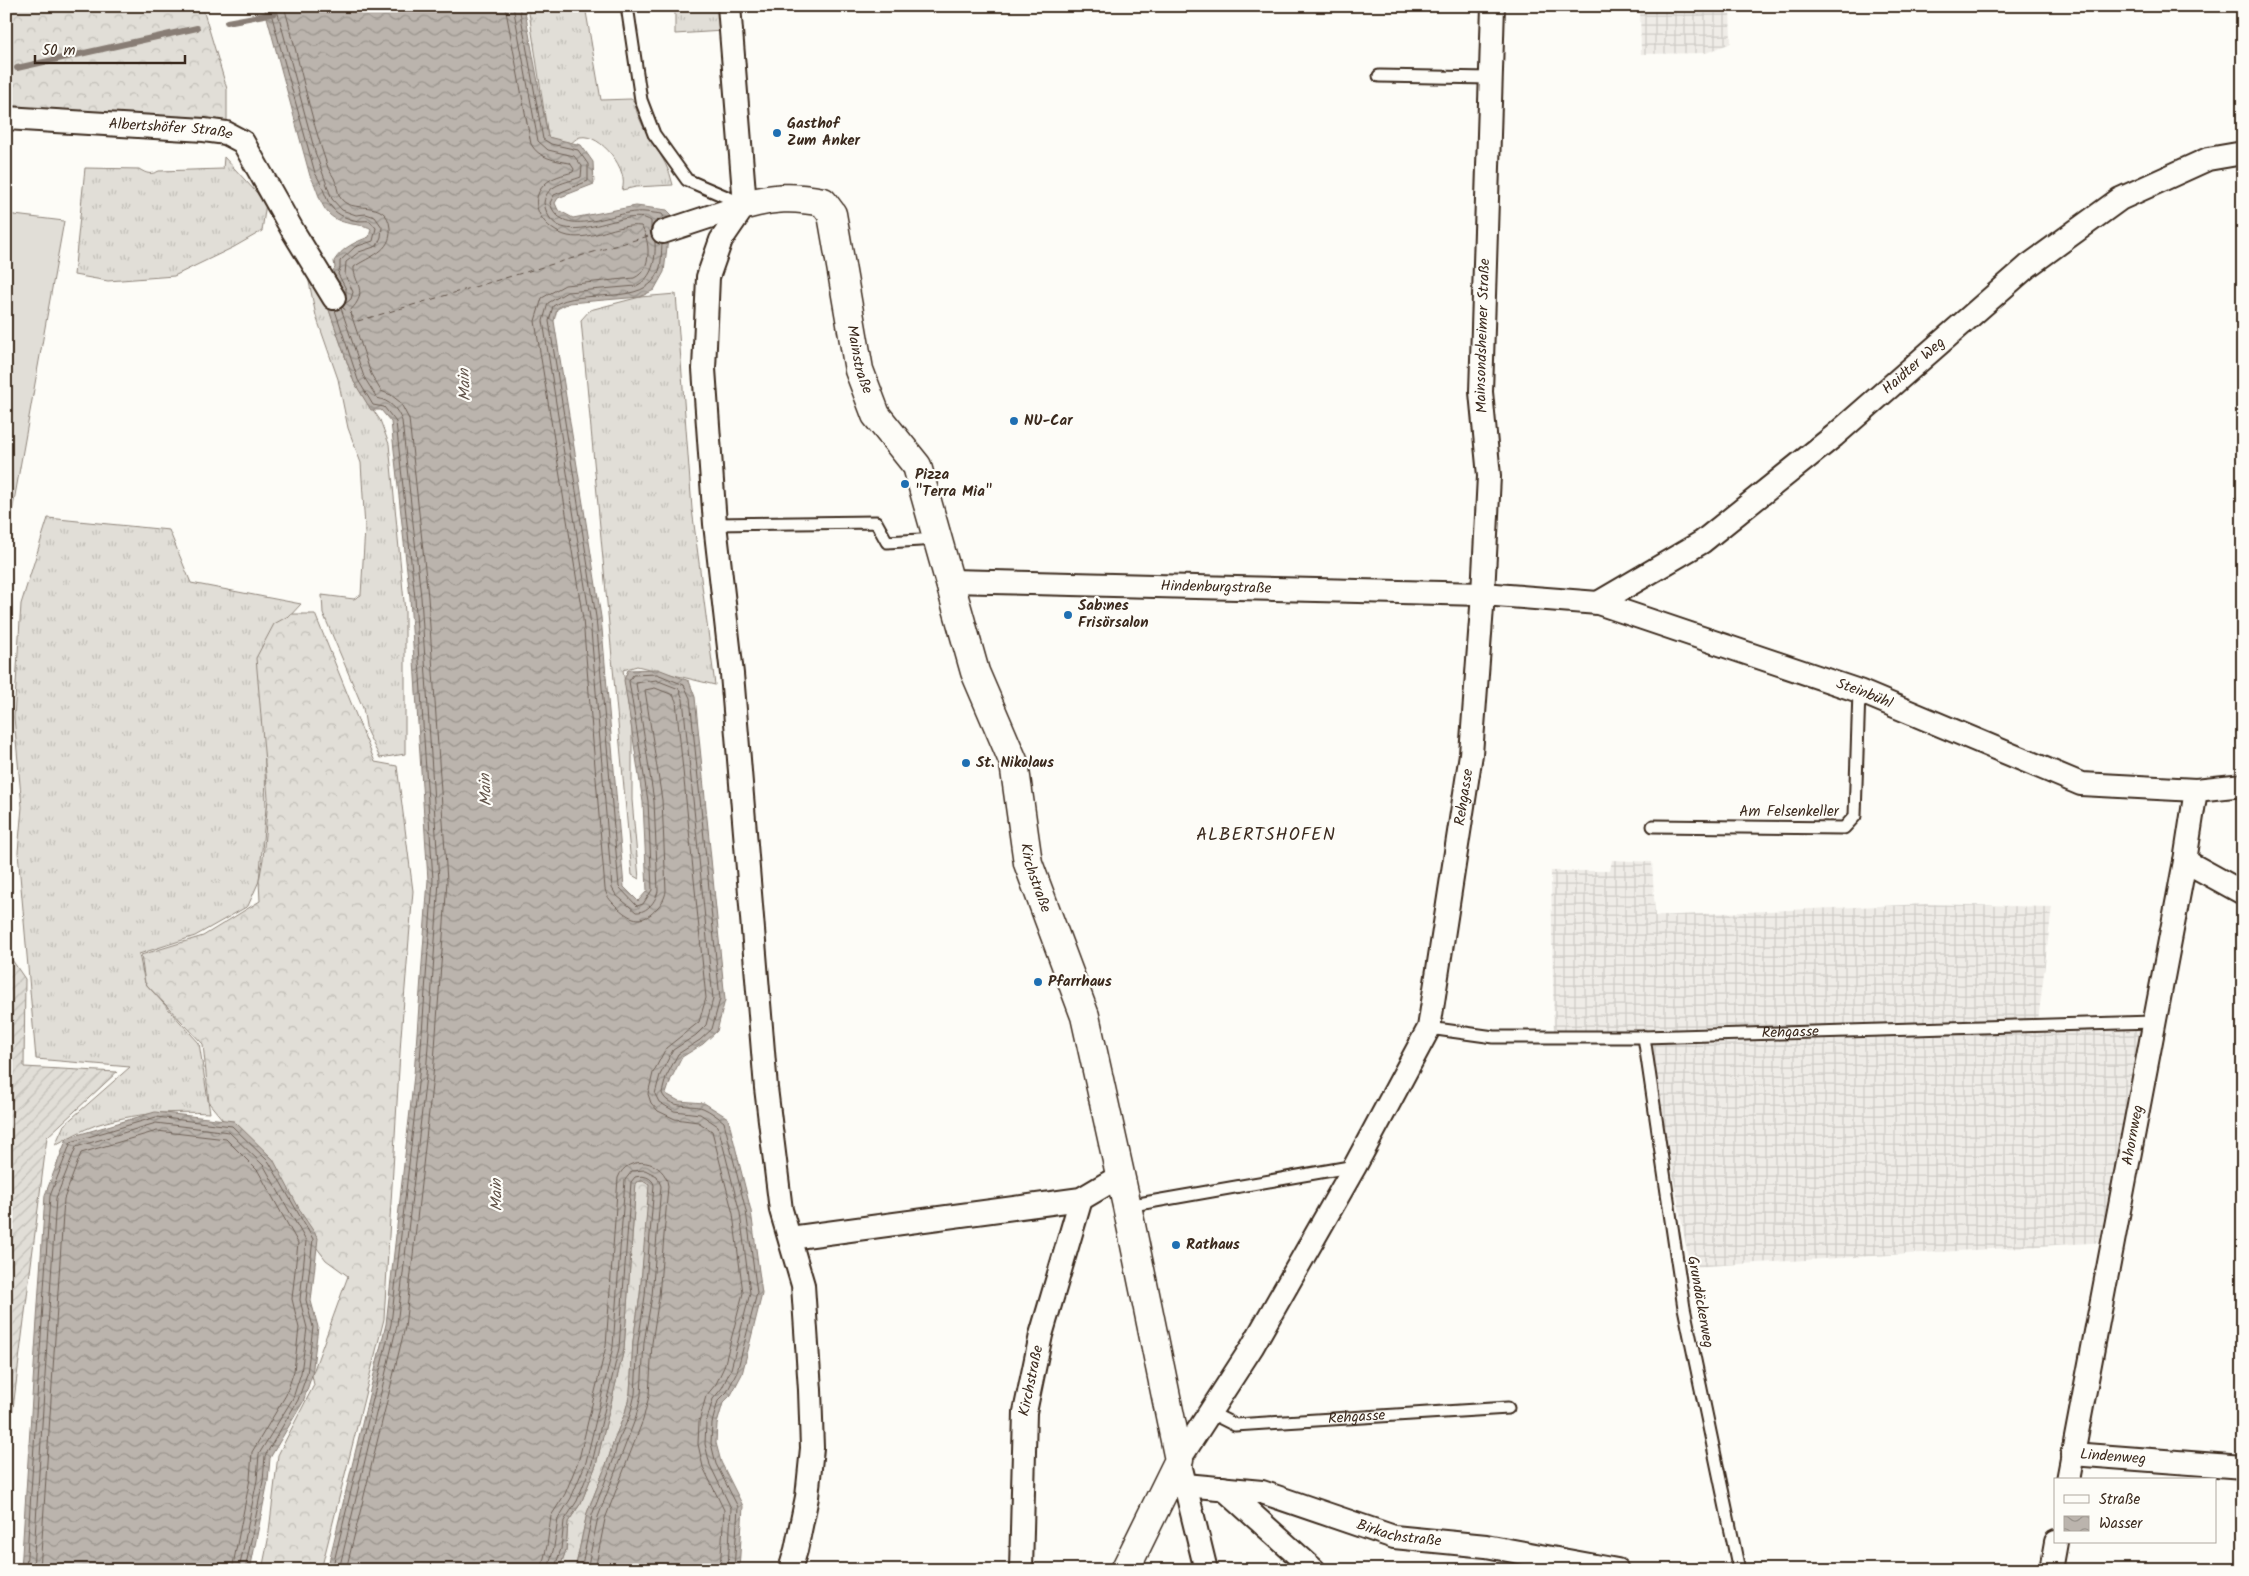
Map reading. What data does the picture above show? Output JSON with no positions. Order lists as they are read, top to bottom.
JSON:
{
  "streets": {
    "street": [
      "Albertshöfer Straße",
      "Mainsondsheimer Straße",
      "Mainstraße",
      "Haidter Weg",
      "Hindenburgstraße",
      "Steinbühl",
      "Rehgasse",
      "Kirchstraße",
      "Ahornweg",
      "Lindenweg",
      "Birkachstraße"
    ],
    "lane": ["Am Felsenkeller", "Grundäckerweg"]
  },
  "crossings": [
    ["Mainsondsheimer Straße", "Hindenburgstraße"],
    ["Mainsondsheimer Straße", "Steinbühl"],
    ["Mainsondsheimer Straße", "Rehgasse"],
    ["Mainstraße", "Hindenburgstraße"],
    ["Mainstraße", "Kirchstraße"],
    ["Haidter Weg", "Steinbühl"],
    ["Hindenburgstraße", "Steinbühl"],
    ["Hindenburgstraße", "Rehgasse"],
    ["Hindenburgstraße", "Kirchstraße"],
    ["Steinbühl", "Rehgasse"],
    ["Steinbühl", "Am Felsenkeller"],
    ["Steinbühl", "Ahornweg"],
    ["Rehgasse", "Kirchstraße"],
    ["Rehgasse", "Ahornweg"],
    ["Rehgasse", "Grundäckerweg"],
    ["Rehgasse", "Birkachstraße"],
    ["Kirchstraße", "Birkachstraße"],
    ["Ahornweg", "Lindenweg"]
  ],
  "districts": ["ALBERTSHOFEN"],
  "water": ["Main"],
  "places": [
    "Gasthof Zum Anker",
    "NU-Car",
    "Pizza \"Terra Mia\"",
    "Sab:nes Frisörsalon",
    "St. Nikolaus",
    "Pfarrhaus",
    "Rathaus"
  ],
  "legend": ["Straße", "Wasser"],
  "scale_bar": "50 m"
}
